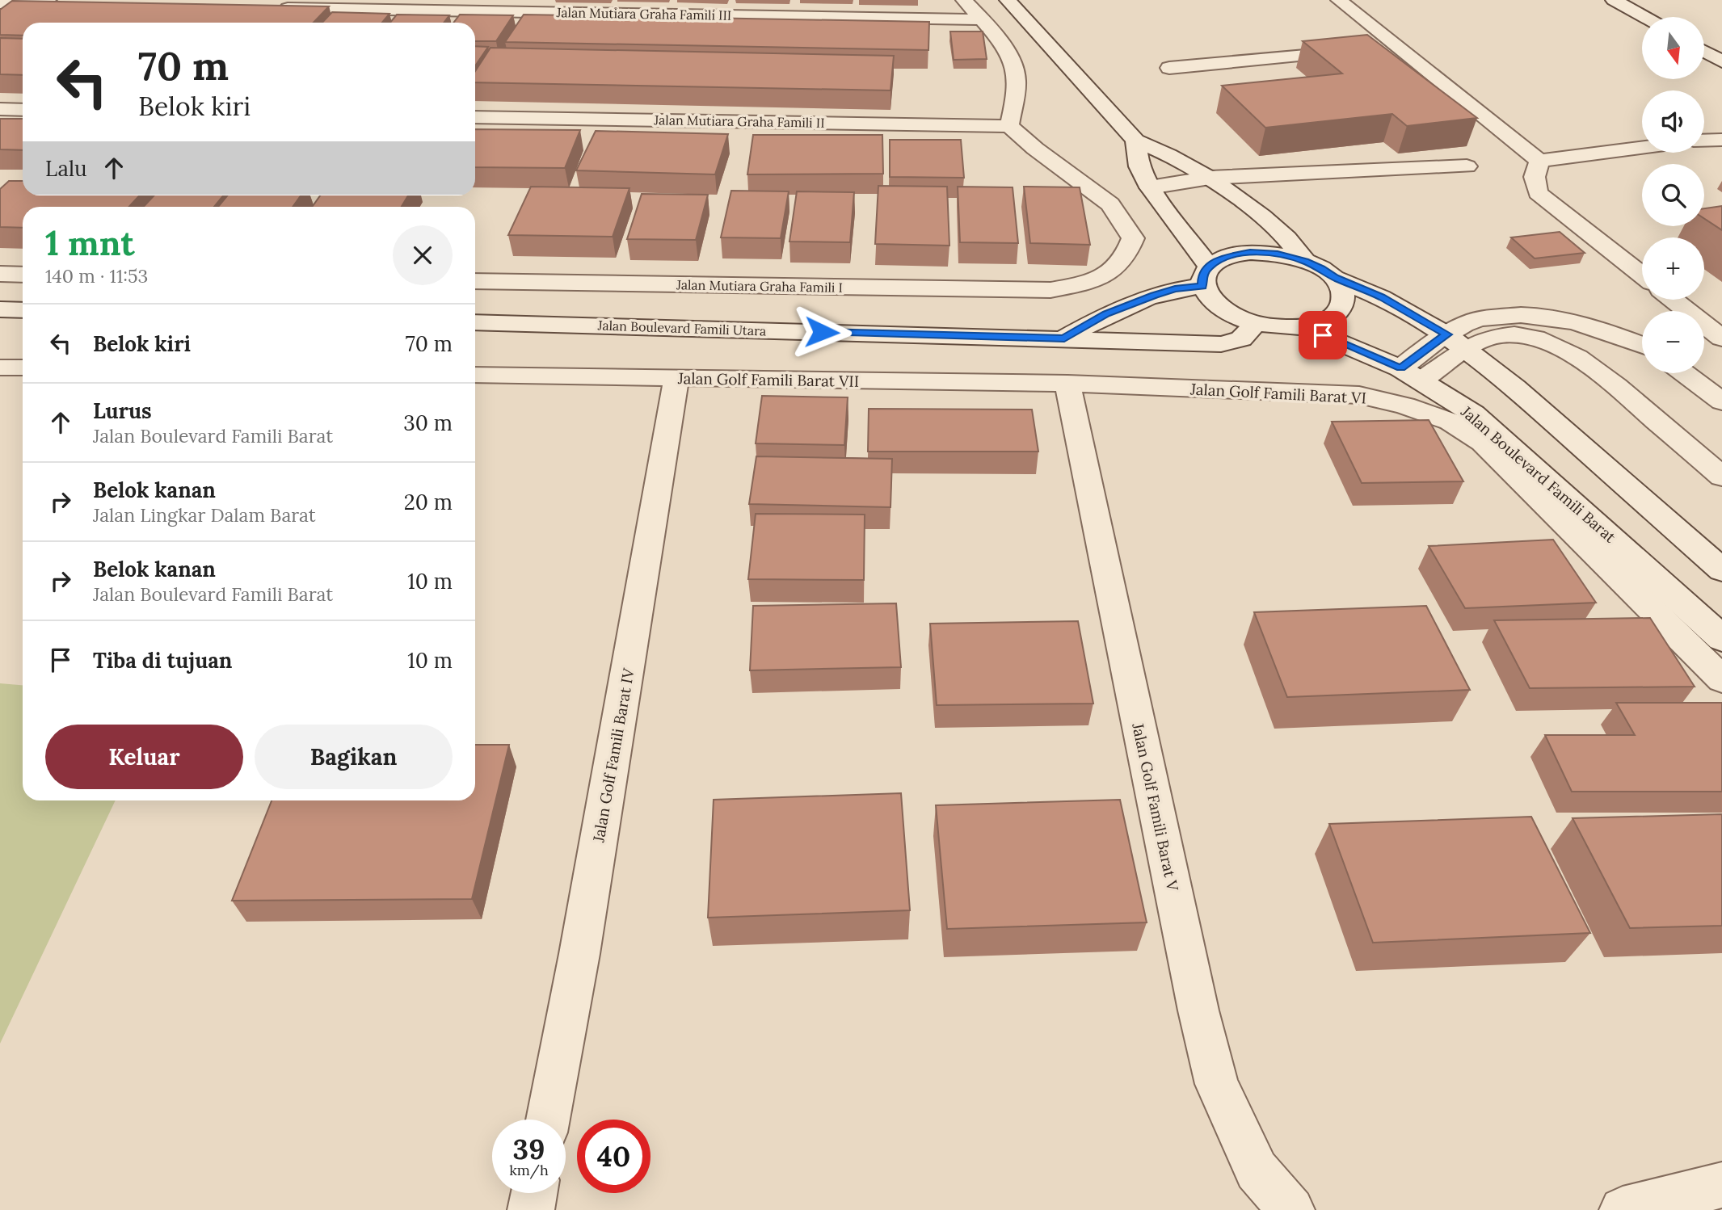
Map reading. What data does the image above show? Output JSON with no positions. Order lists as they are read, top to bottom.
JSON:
{
  "streets": {
    "street": [
      "Jalan Mutiara Graha Famili III",
      "Jalan Mutiara Graha Famili II",
      "Jalan Mutiara Graha Famili I",
      "Jalan Boulevard Famili Utara",
      "Jalan Golf Famili Barat VII",
      "Jalan Golf Famili Barat VI",
      "Jalan Boulevard Famili Barat",
      "Jalan Golf Famili Barat IV",
      "Jalan Golf Famili Barat V"
    ]
  },
  "crossings": [
    ["Jalan Mutiara Graha Famili II", "Jalan Mutiara Graha Famili I"],
    ["Jalan Golf Famili Barat VII", "Jalan Golf Famili Barat VI"],
    ["Jalan Golf Famili Barat VII", "Jalan Golf Famili Barat IV"],
    ["Jalan Golf Famili Barat VII", "Jalan Golf Famili Barat V"],
    ["Jalan Golf Famili Barat VI", "Jalan Golf Famili Barat V"]
  ],
  "north": "bottom",
  "page": {
    "map_buttons": ["+", "−"],
    "turn": ["70 m", "Belok kiri"],
    "then": "Lalu",
    "heading": ["1 mnt", "140 m · 11:53"],
    "list": [
      {
        "name": "Belok kiri",
        "value": "70 m"
      },
      {
        "name": "Lurus",
        "note": "Jalan Boulevard Famili Barat",
        "value": "30 m"
      },
      {
        "name": "Belok kanan",
        "note": "Jalan Lingkar Dalam Barat",
        "value": "20 m"
      },
      {
        "name": "Belok kanan",
        "note": "Jalan Boulevard Famili Barat",
        "value": "10 m"
      },
      {
        "name": "Tiba di tujuan",
        "value": "10 m"
      }
    ],
    "buttons": ["Keluar", "Bagikan"],
    "speed": "39 km/h",
    "limit": "40"
  }
}
